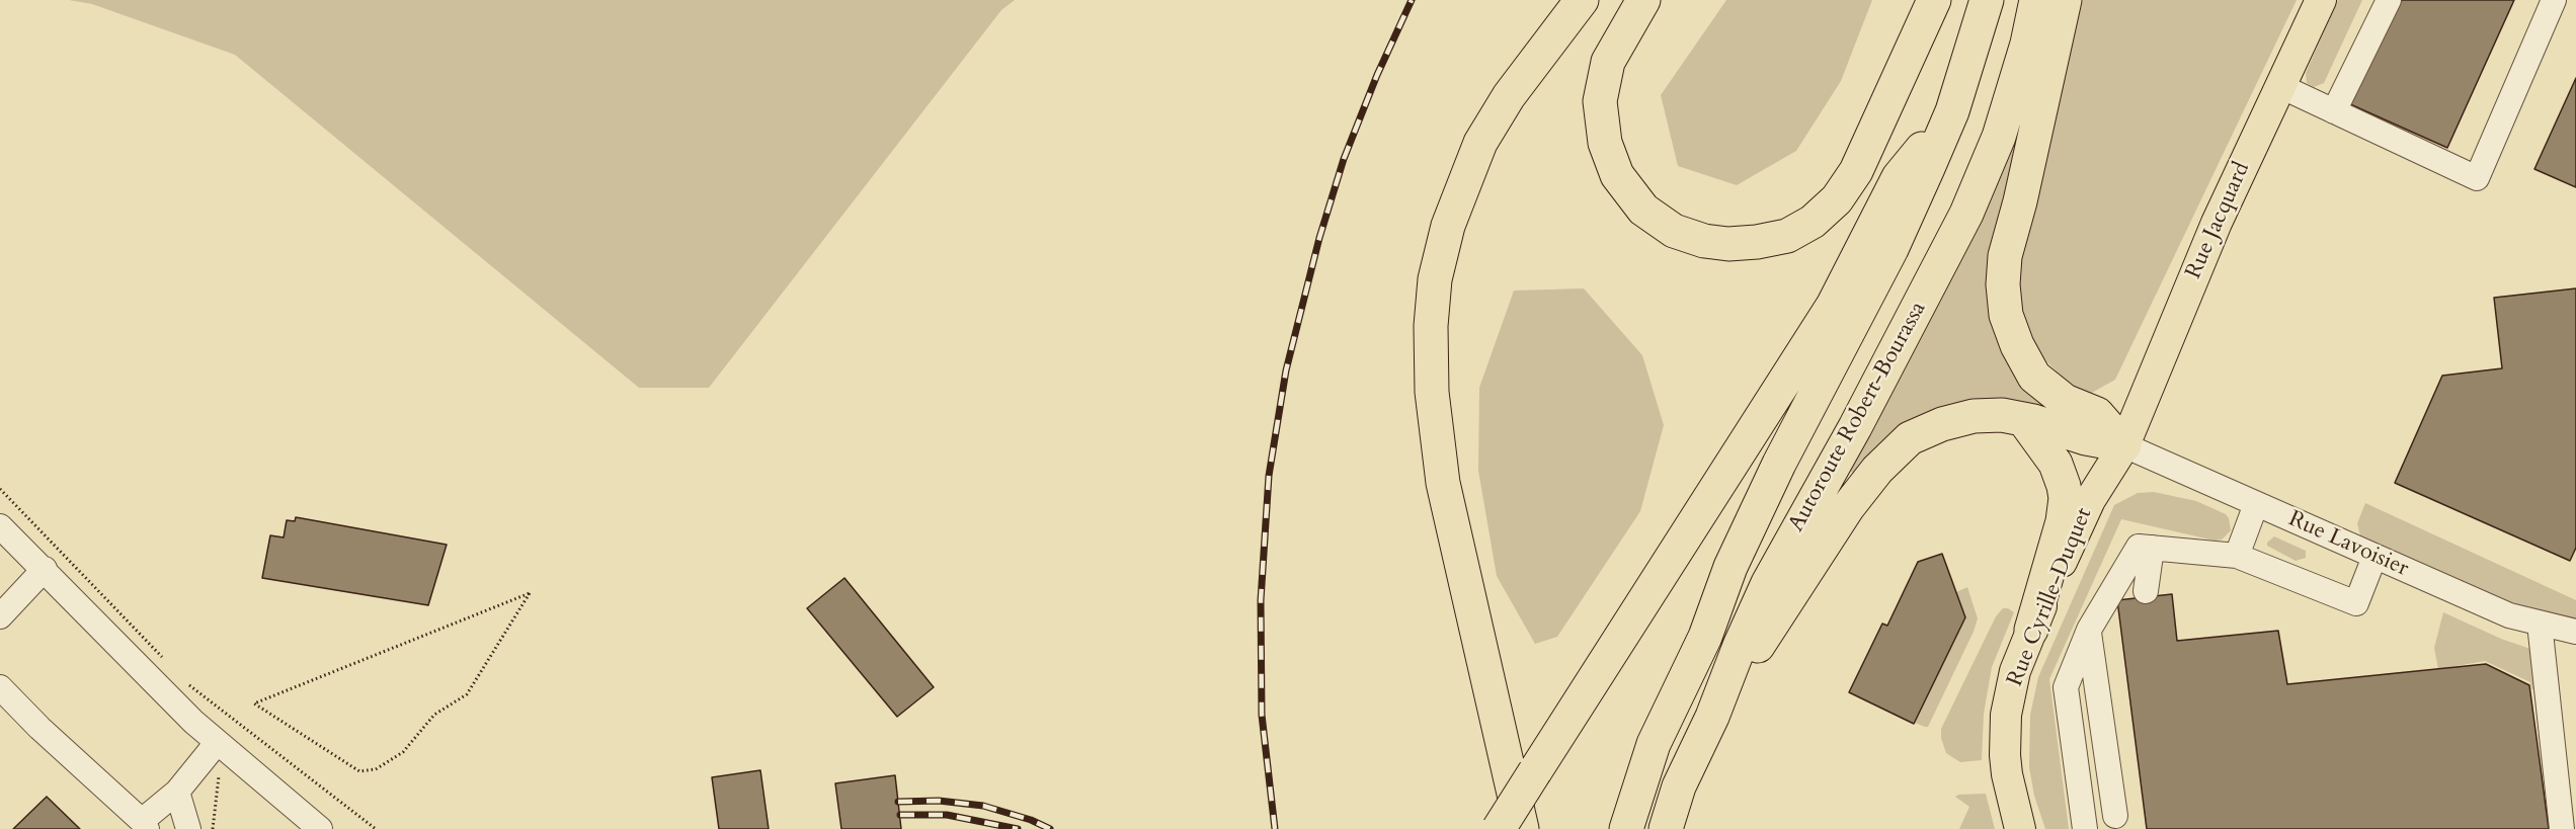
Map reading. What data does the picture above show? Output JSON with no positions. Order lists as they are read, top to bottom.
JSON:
{
  "streets": {
    "highway": ["Autoroute Robert-Bourassa"],
    "main road": ["Rue Jacquard", "Rue Cyrille-Duquet"],
    "street": ["Rue Lavoisier"]
  },
  "crossings": [
    ["Rue Jacquard", "Rue Lavoisier"],
    ["Rue Jacquard", "Rue Cyrille-Duquet"],
    ["Rue Lavoisier", "Rue Cyrille-Duquet"]
  ]
}
